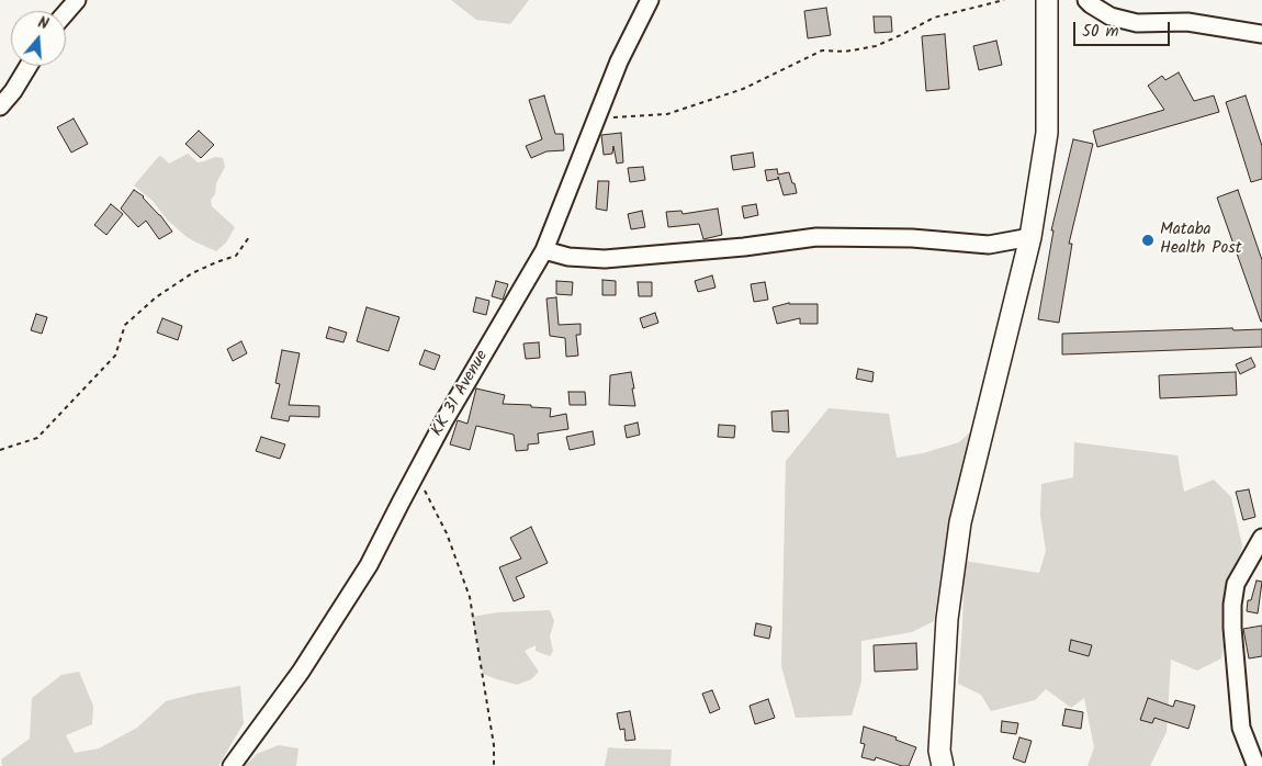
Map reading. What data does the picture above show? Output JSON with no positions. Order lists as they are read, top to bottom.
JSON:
{
  "streets": {
    "street": ["KK 31 Avenue"]
  },
  "places": ["Mataba Health Post"],
  "scale_bar": "50 m",
  "north": "top"
}
